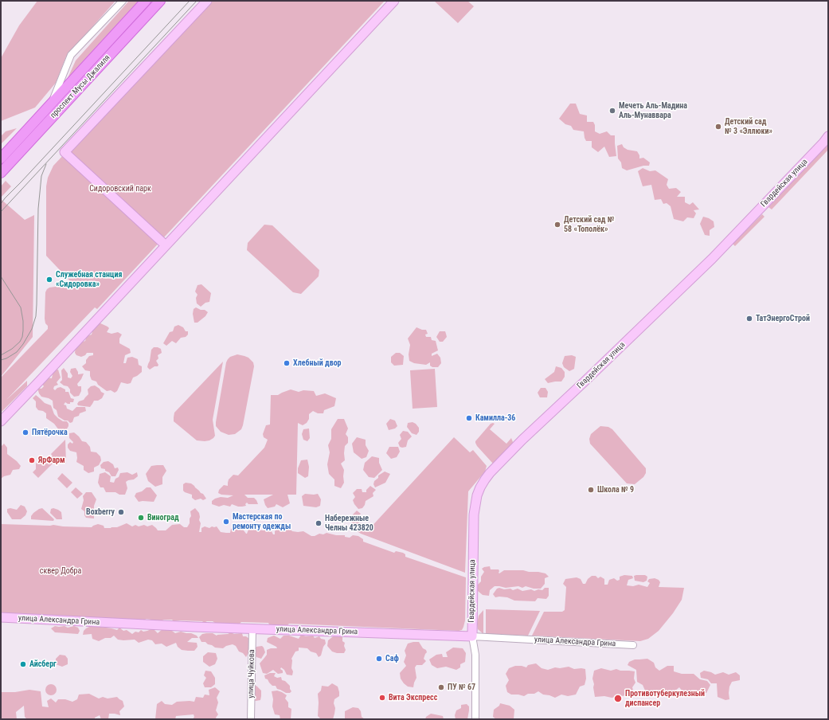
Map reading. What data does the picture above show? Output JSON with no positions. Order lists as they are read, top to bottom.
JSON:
{
  "streets": {
    "main road": ["проспект Мусы Джалиля"],
    "street": ["Гвардейская улица", "улица Александра Грина", "улица Чуйкова"]
  },
  "crossings": [
    ["Гвардейская улица", "улица Александра Грина"],
    ["улица Александра Грина", "улица Чуйкова"]
  ],
  "parks": ["Сидоровский парк", "сквер Добра"],
  "places": [
    "Мечеть Аль-Мадина Аль-Мунаввара",
    "Детский сад № 3 «Эллюки»",
    "Детский сад № 58 «Тополёк»",
    "Служебная станция «Сидоровка»",
    "ТатЭнергоСтрой",
    "Хлебный двор",
    "Камилла-36",
    "Пятёрочка",
    "ЯрФарм",
    "Школа № 9",
    "Boxberry",
    "Виноград",
    "Мастерская по ремонту одежды",
    "Набережные Челны 423820",
    "Саф",
    "Айсберг",
    "ПУ № 67",
    "Вита Экспресс",
    "Противотуберкулезный диспансер"
  ]
}
